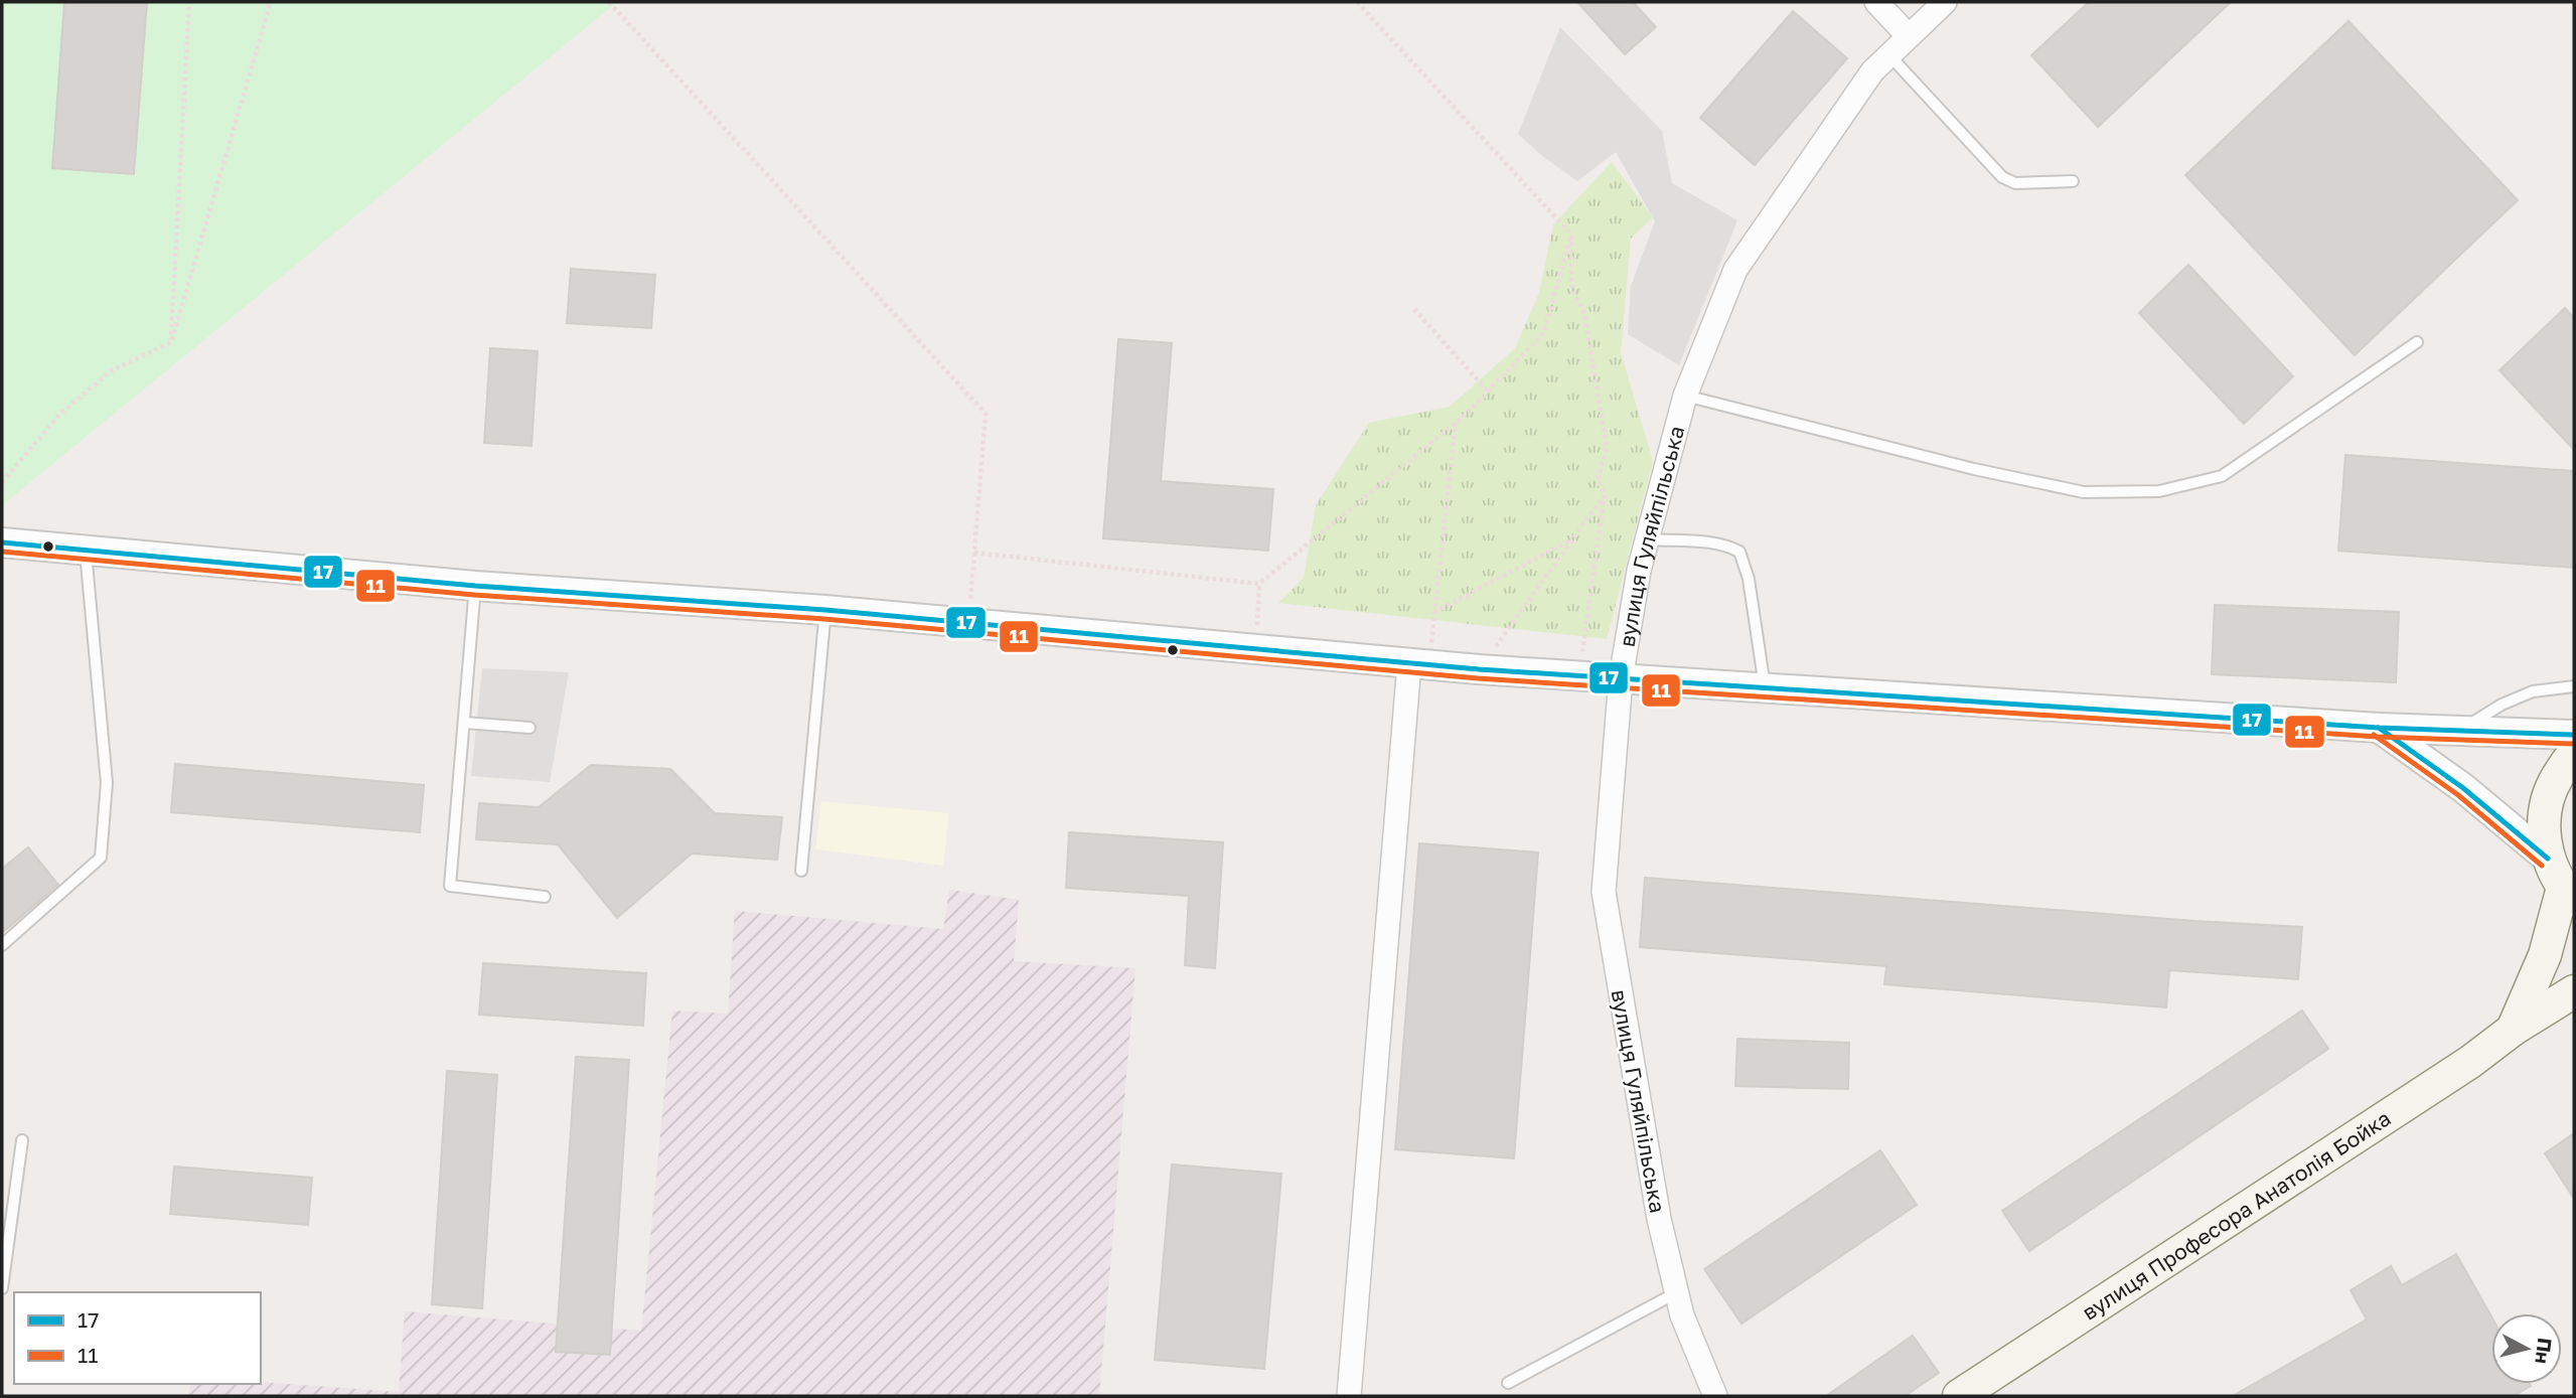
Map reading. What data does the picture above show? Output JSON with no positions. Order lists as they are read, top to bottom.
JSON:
{
  "streets": {
    "main road": ["вулиця Професора Анатолія Бойка"],
    "street": ["вулиця Гуляйпільська"]
  },
  "lines": ["transit line 17", "transit line 11"],
  "legend": ["17", "11"],
  "north": "right"
}
